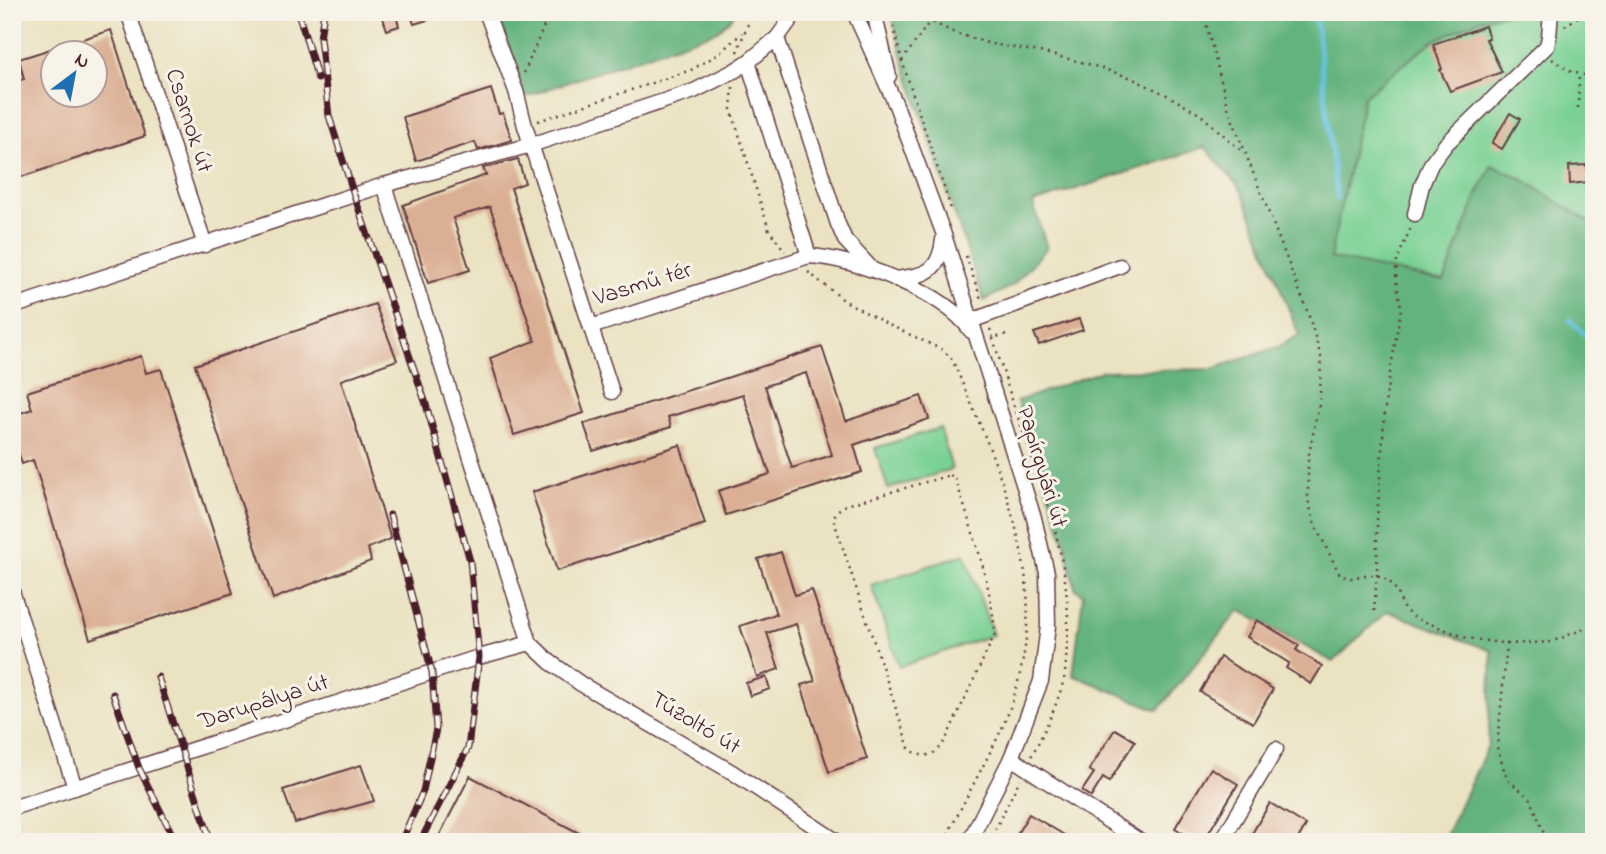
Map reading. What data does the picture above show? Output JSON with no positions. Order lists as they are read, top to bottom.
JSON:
{
  "streets": {
    "street": [
      "Csarnok út",
      "Vasmű tér",
      "Papírgyári út",
      "Darupálya út",
      "Tűzoltó út"
    ]
  },
  "crossings": [
    ["Vasmű tér", "Papírgyári út"],
    ["Darupálya út", "Tűzoltó út"]
  ],
  "north": "top right"
}
